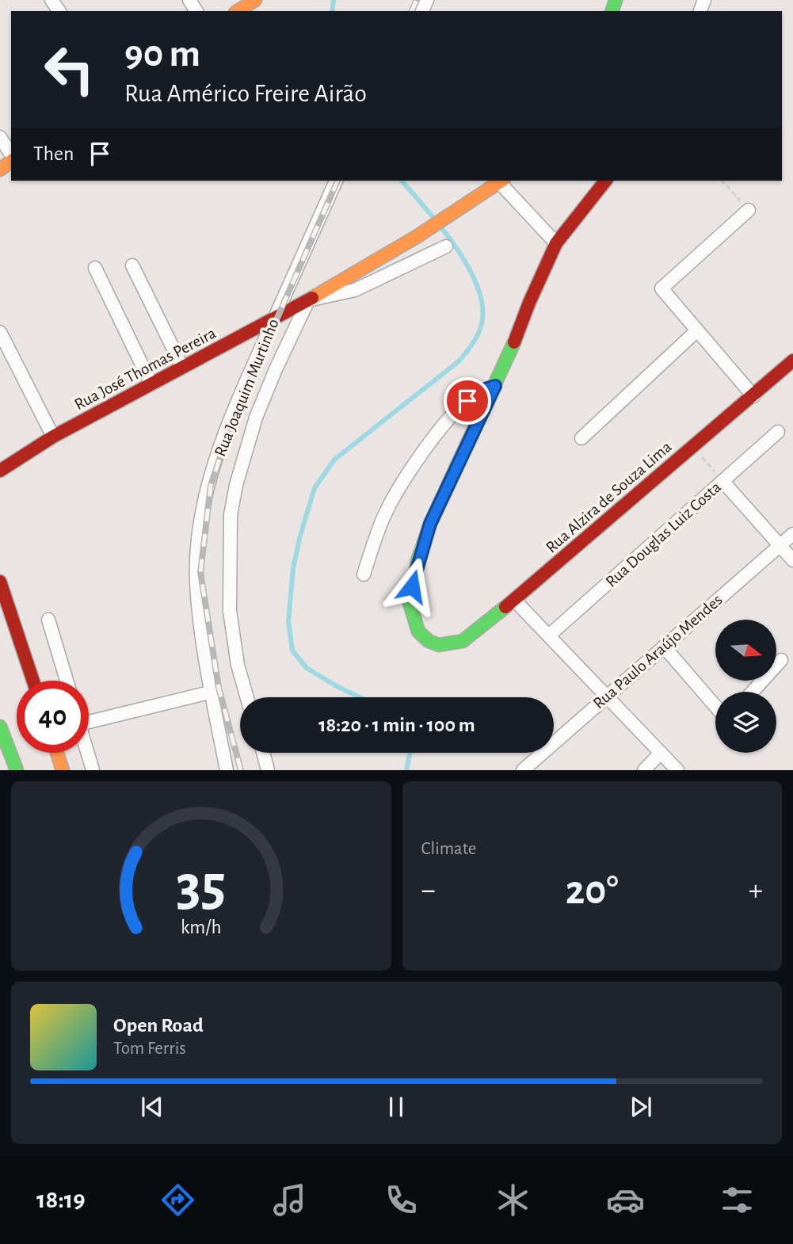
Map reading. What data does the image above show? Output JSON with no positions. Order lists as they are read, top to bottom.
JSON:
{
  "streets": {
    "main road": ["Rua José Thomas Pereira", "Rua Alzira de Souza Lima"],
    "street": ["Rua Joaquim Murtinho", "Rua Douglas Luiz Costa", "Rua Paulo Araújo Mendes"]
  },
  "crossings": [
    ["Rua José Thomas Pereira", "Rua Joaquim Murtinho"]
  ],
  "north": "right",
  "page": {
    "turn": ["90 m", "Rua Américo Freire Airão"],
    "then": "Then",
    "limit": "40",
    "trip": "18:20 · 1 min · 100 m",
    "tile": "Climate",
    "heat": ["−", "20°", "+"],
    "song": ["Open Road", "Tom Ferris"],
    "tabs": "18:19",
    "gauge": ["35", "km/h"]
  }
}
